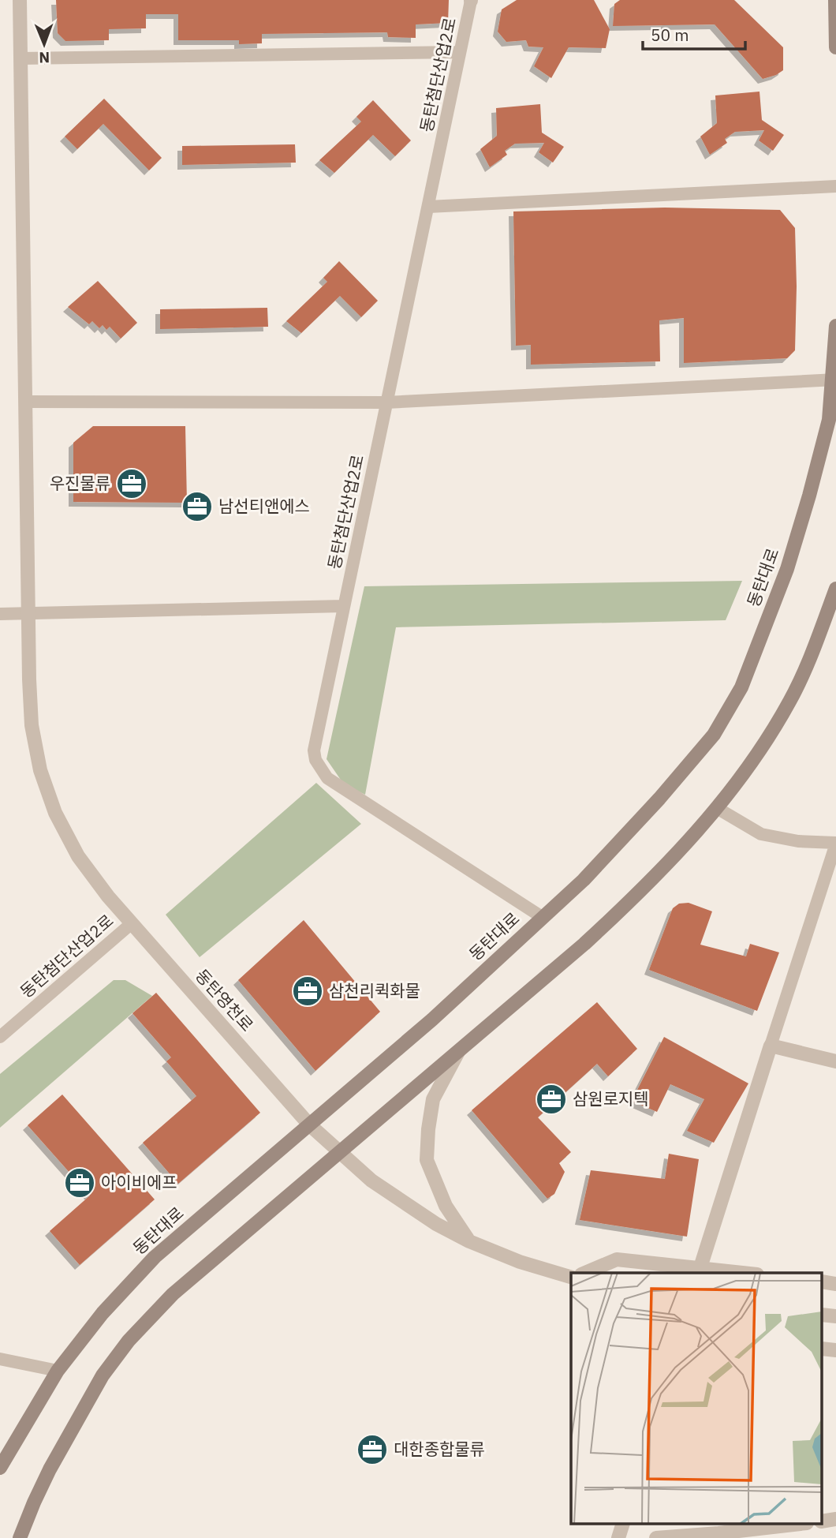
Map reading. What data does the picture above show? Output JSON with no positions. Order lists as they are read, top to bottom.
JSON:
{
  "streets": {
    "main road": ["동탄대로"],
    "street": ["동탄첨단산업2로", "동탄영천로"]
  },
  "crossings": [
    ["동탄첨단산업2로", "동탄대로"],
    ["동탄첨단산업2로", "동탄영천로"],
    ["동탄대로", "동탄영천로"]
  ],
  "places": {
    "office": [
      "우진물류",
      "남선티앤에스",
      "삼천리퀵화물",
      "삼원로지텍",
      "아이비에프",
      "대한종합물류"
    ]
  },
  "scale_bar": "50 m",
  "north": "bottom"
}
